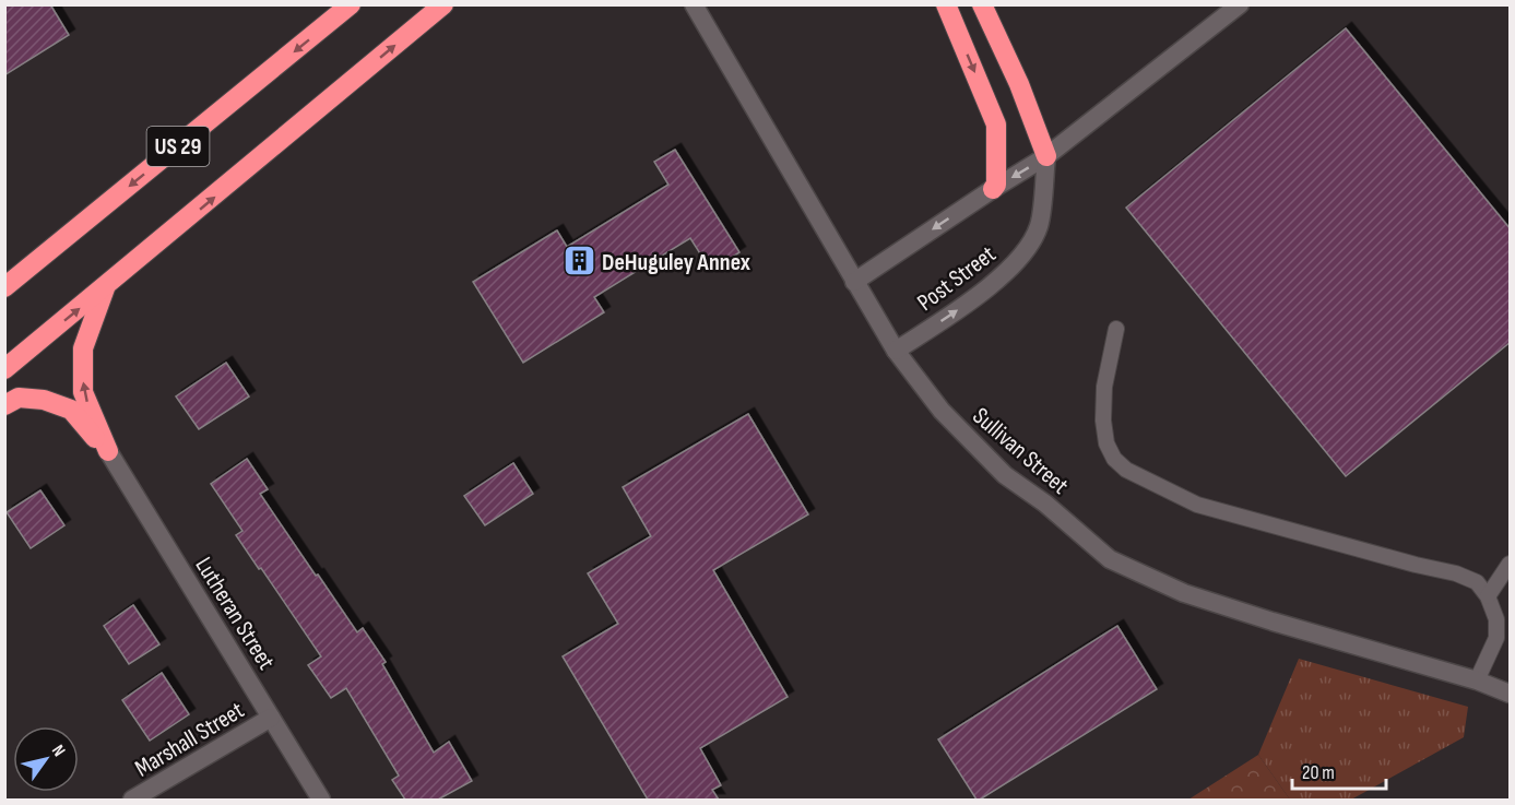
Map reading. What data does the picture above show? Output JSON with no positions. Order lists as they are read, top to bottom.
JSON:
{
  "streets": {
    "highway": ["US 29"],
    "street": [
      "Post Street",
      "Sullivan Street",
      "Lutheran Street",
      "Marshall Street"
    ]
  },
  "crossings": [
    ["Post Street", "Sullivan Street"],
    ["Lutheran Street", "Marshall Street"]
  ],
  "places": {
    "building": ["DeHuguley Annex"]
  },
  "scale_bar": "20 m",
  "north": "top right"
}
